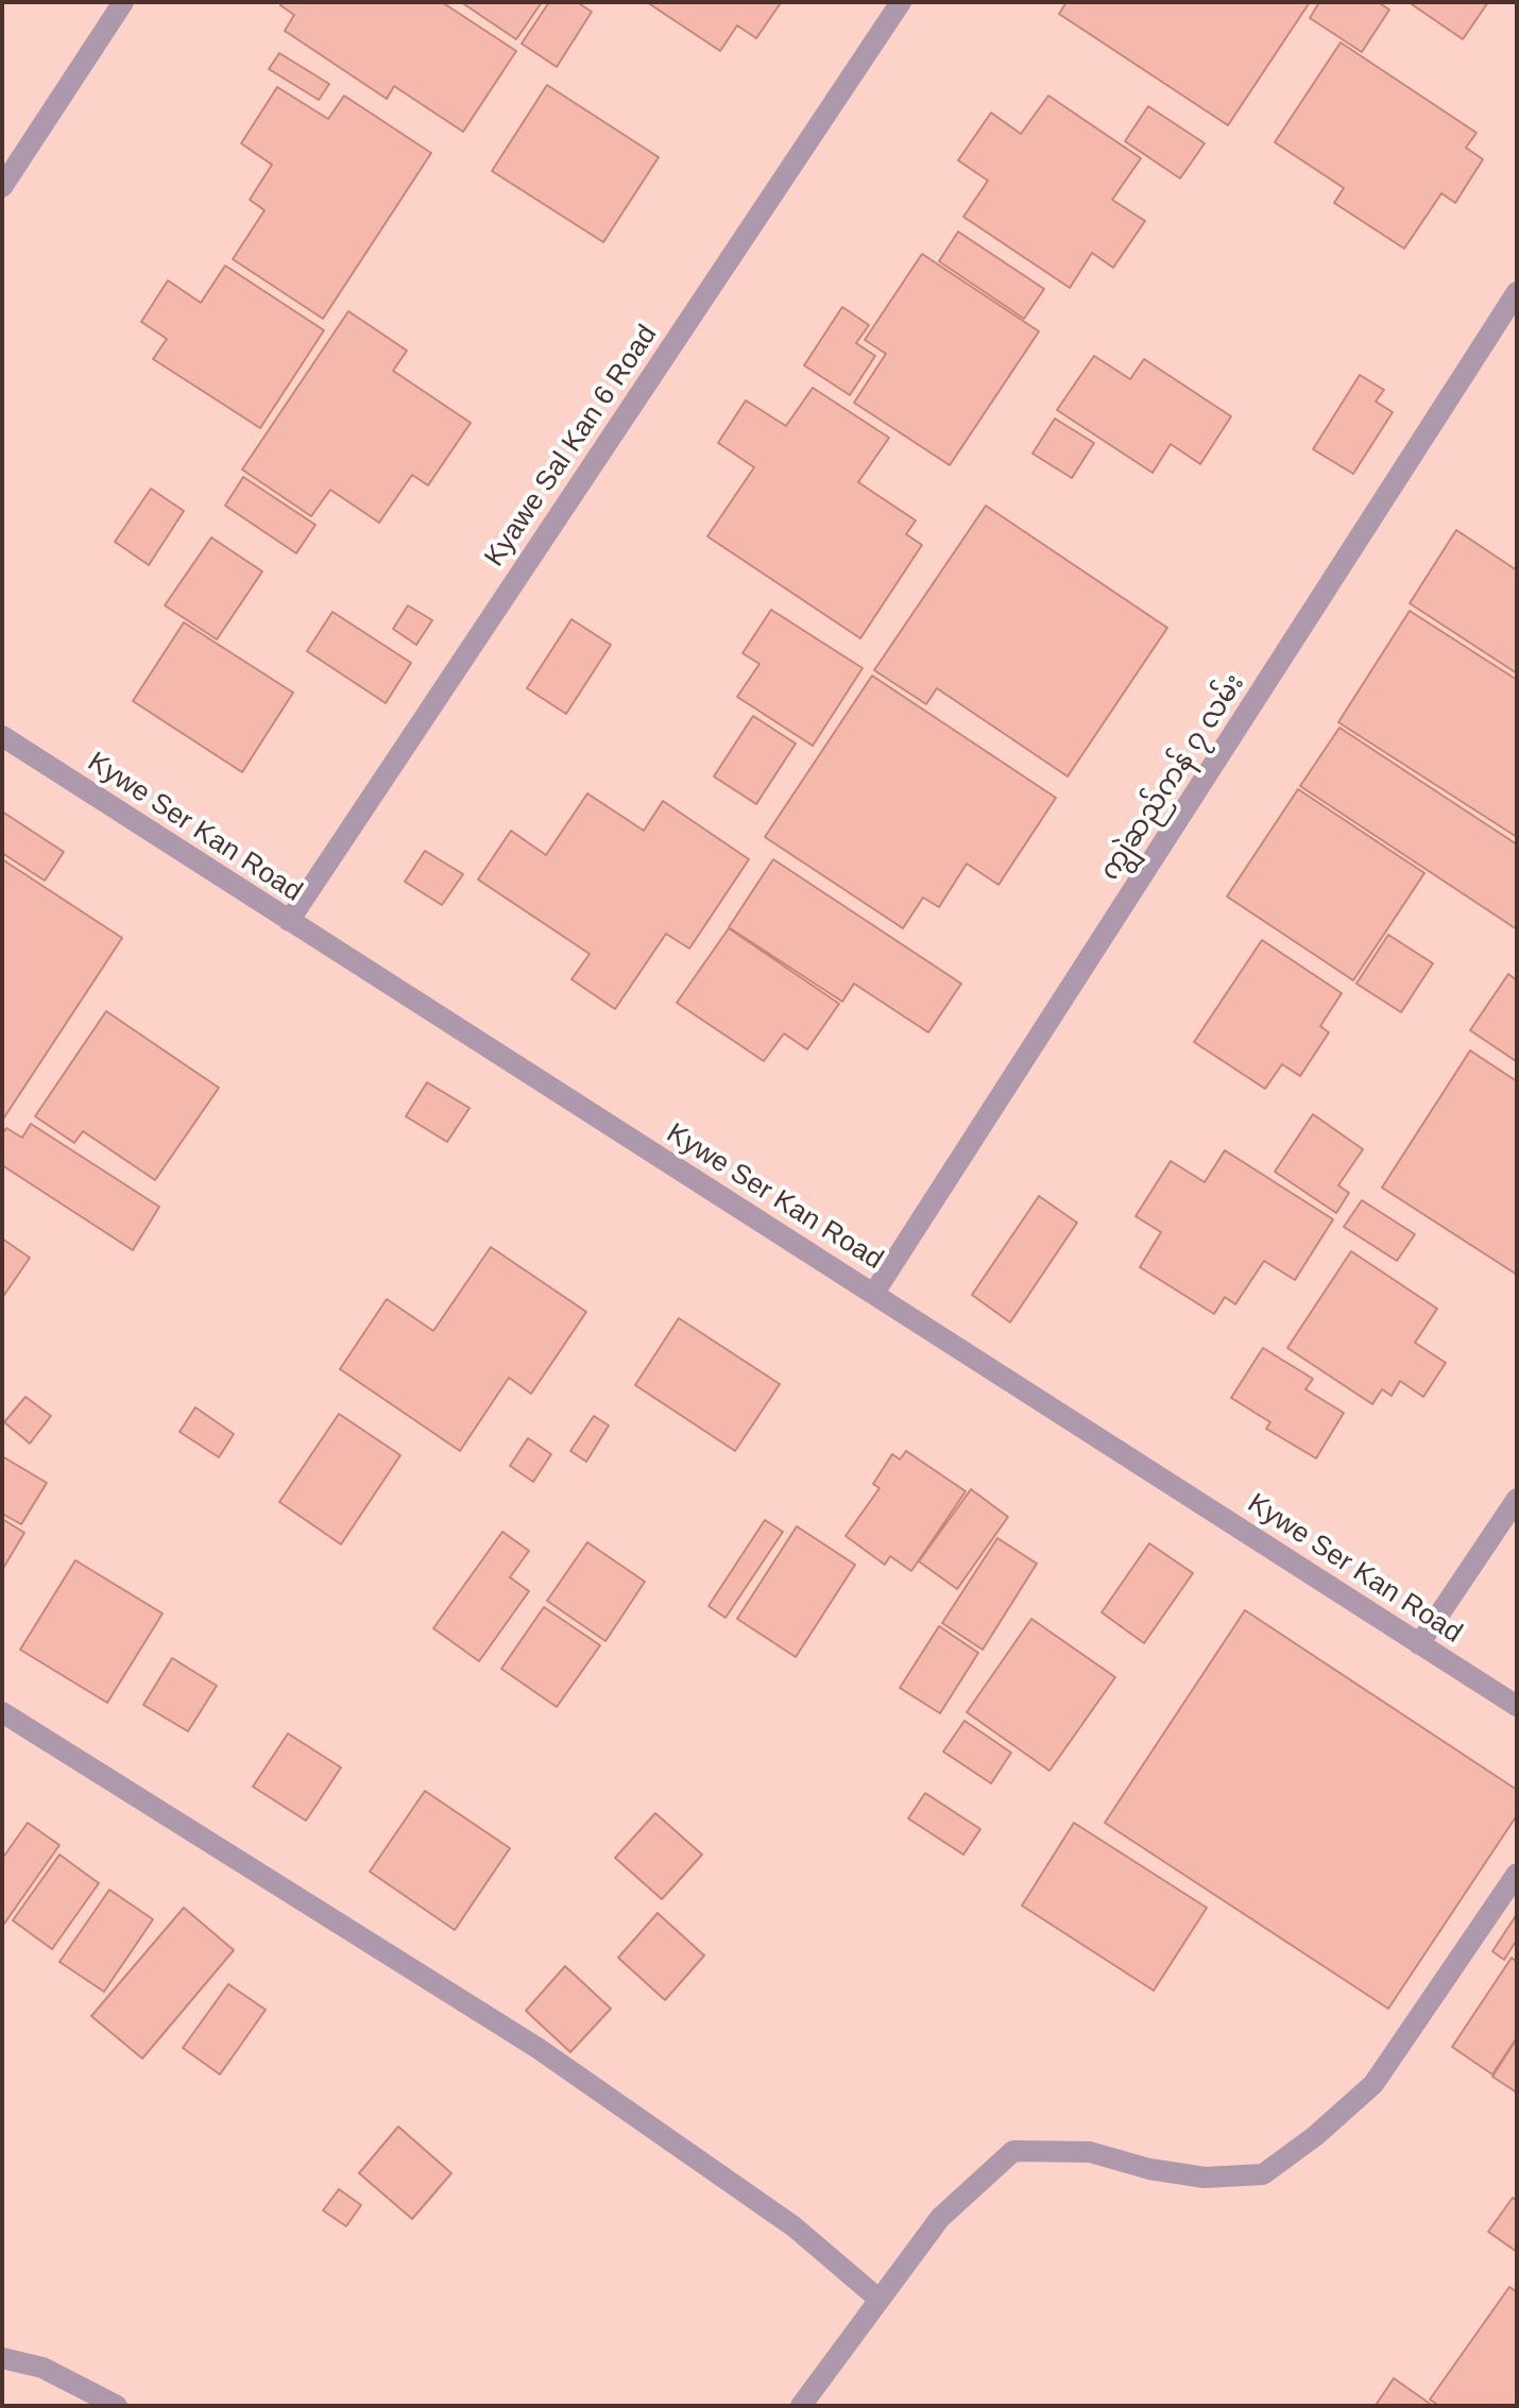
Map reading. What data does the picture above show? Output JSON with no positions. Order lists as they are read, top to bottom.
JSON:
{
  "streets": {
    "street": ["Kyawe Sal Kan 6 Road", "ကျွဲဆည်ကန် ၇ လမ်း", "Kywe Ser Kan Road"]
  },
  "crossings": [
    ["Kyawe Sal Kan 6 Road", "Kywe Ser Kan Road"],
    ["ကျွဲဆည်ကန် ၇ လမ်း", "Kywe Ser Kan Road"]
  ]
}
